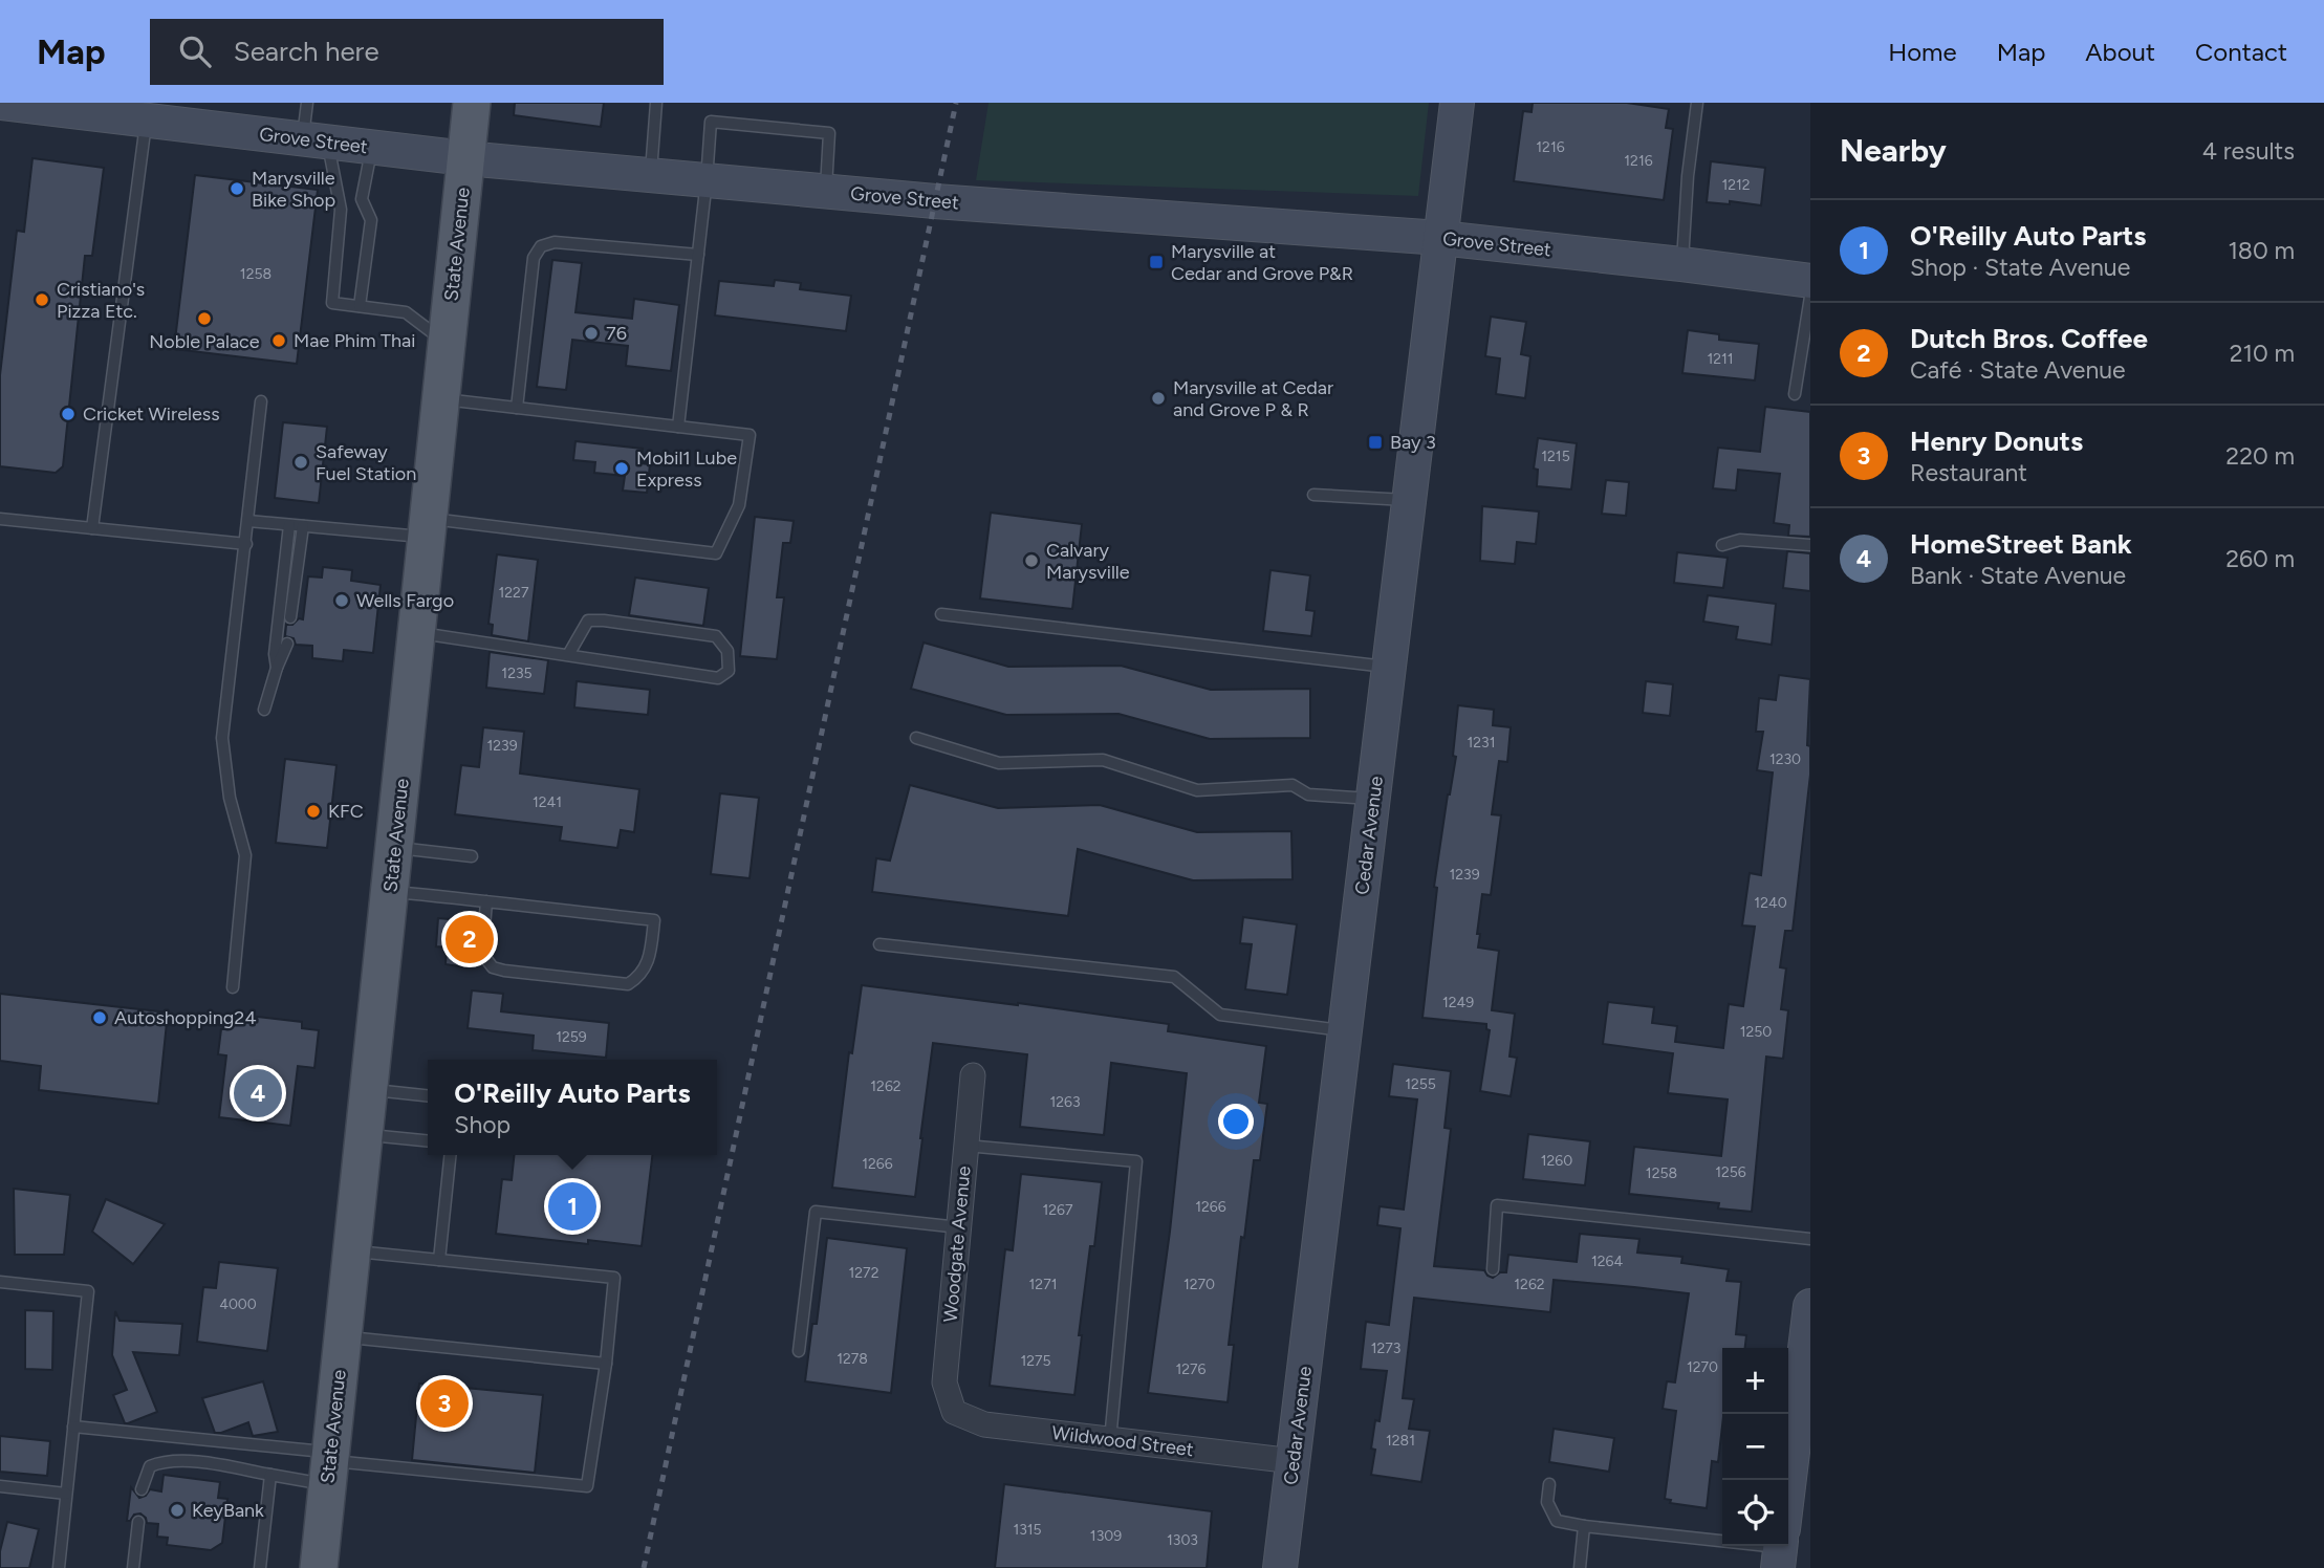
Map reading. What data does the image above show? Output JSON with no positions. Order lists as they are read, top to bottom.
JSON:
{
  "streets": {
    "main road": ["State Avenue"],
    "street": [
      "Grove Street",
      "Cedar Avenue",
      "Woodgate Avenue",
      "Wildwood Street"
    ]
  },
  "crossings": [
    ["Grove Street", "State Avenue"],
    ["Grove Street", "Cedar Avenue"],
    ["Cedar Avenue", "Wildwood Street"],
    ["Woodgate Avenue", "Wildwood Street"]
  ],
  "places": {
    "other": [
      "Marysville Bike Shop",
      "Cristiano's Pizza Etc.",
      "Noble Palace",
      "76",
      "Mae Phim Thai",
      "Marysville at Cedar and Grove P & R",
      "Cricket Wireless",
      "Safeway Fuel Station",
      "Mobil1 Lube Express",
      "Calvary Marysville",
      "Wells Fargo",
      "KFC",
      "Autoshopping24",
      "KeyBank"
    ],
    "transit": ["Marysville at Cedar and Grove P&R", "Bay 3"]
  },
  "house_numbers": [
    "1216",
    "1216",
    "1212",
    "1258",
    "1211",
    "1215",
    "1227",
    "1235",
    "1231",
    "1239",
    "1230",
    "1241",
    "1239",
    "1240",
    "1249",
    "1250",
    "1259",
    "1255",
    "1262",
    "1263",
    "1260",
    "1266",
    "1256",
    "1258",
    "1266",
    "1267",
    "1264",
    "1272",
    "1271",
    "1270",
    "1262",
    "4000",
    "1273",
    "1278",
    "1275",
    "1270",
    "1276",
    "1281",
    "1315",
    "1309",
    "1303"
  ],
  "page": {
    "header": "Map",
    "search": "Search here",
    "nav": [
      "Home",
      "Map",
      "About",
      "Contact"
    ],
    "heading": ["Nearby", "4 results"],
    "list": [
      {
        "mark": "1",
        "name": "O'Reilly Auto Parts",
        "note": "Shop · State Avenue",
        "value": "180 m"
      },
      {
        "mark": "2",
        "name": "Dutch Bros. Coffee",
        "note": "Café · State Avenue",
        "value": "210 m"
      },
      {
        "mark": "3",
        "name": "Henry Donuts",
        "note": "Restaurant",
        "value": "220 m"
      },
      {
        "mark": "4",
        "name": "HomeStreet Bank",
        "note": "Bank · State Avenue",
        "value": "260 m"
      }
    ],
    "pins": [
      "2",
      "4",
      "1",
      "3"
    ],
    "popup": ["O'Reilly Auto Parts", "Shop"],
    "map_buttons": ["+", "−"]
  }
}
